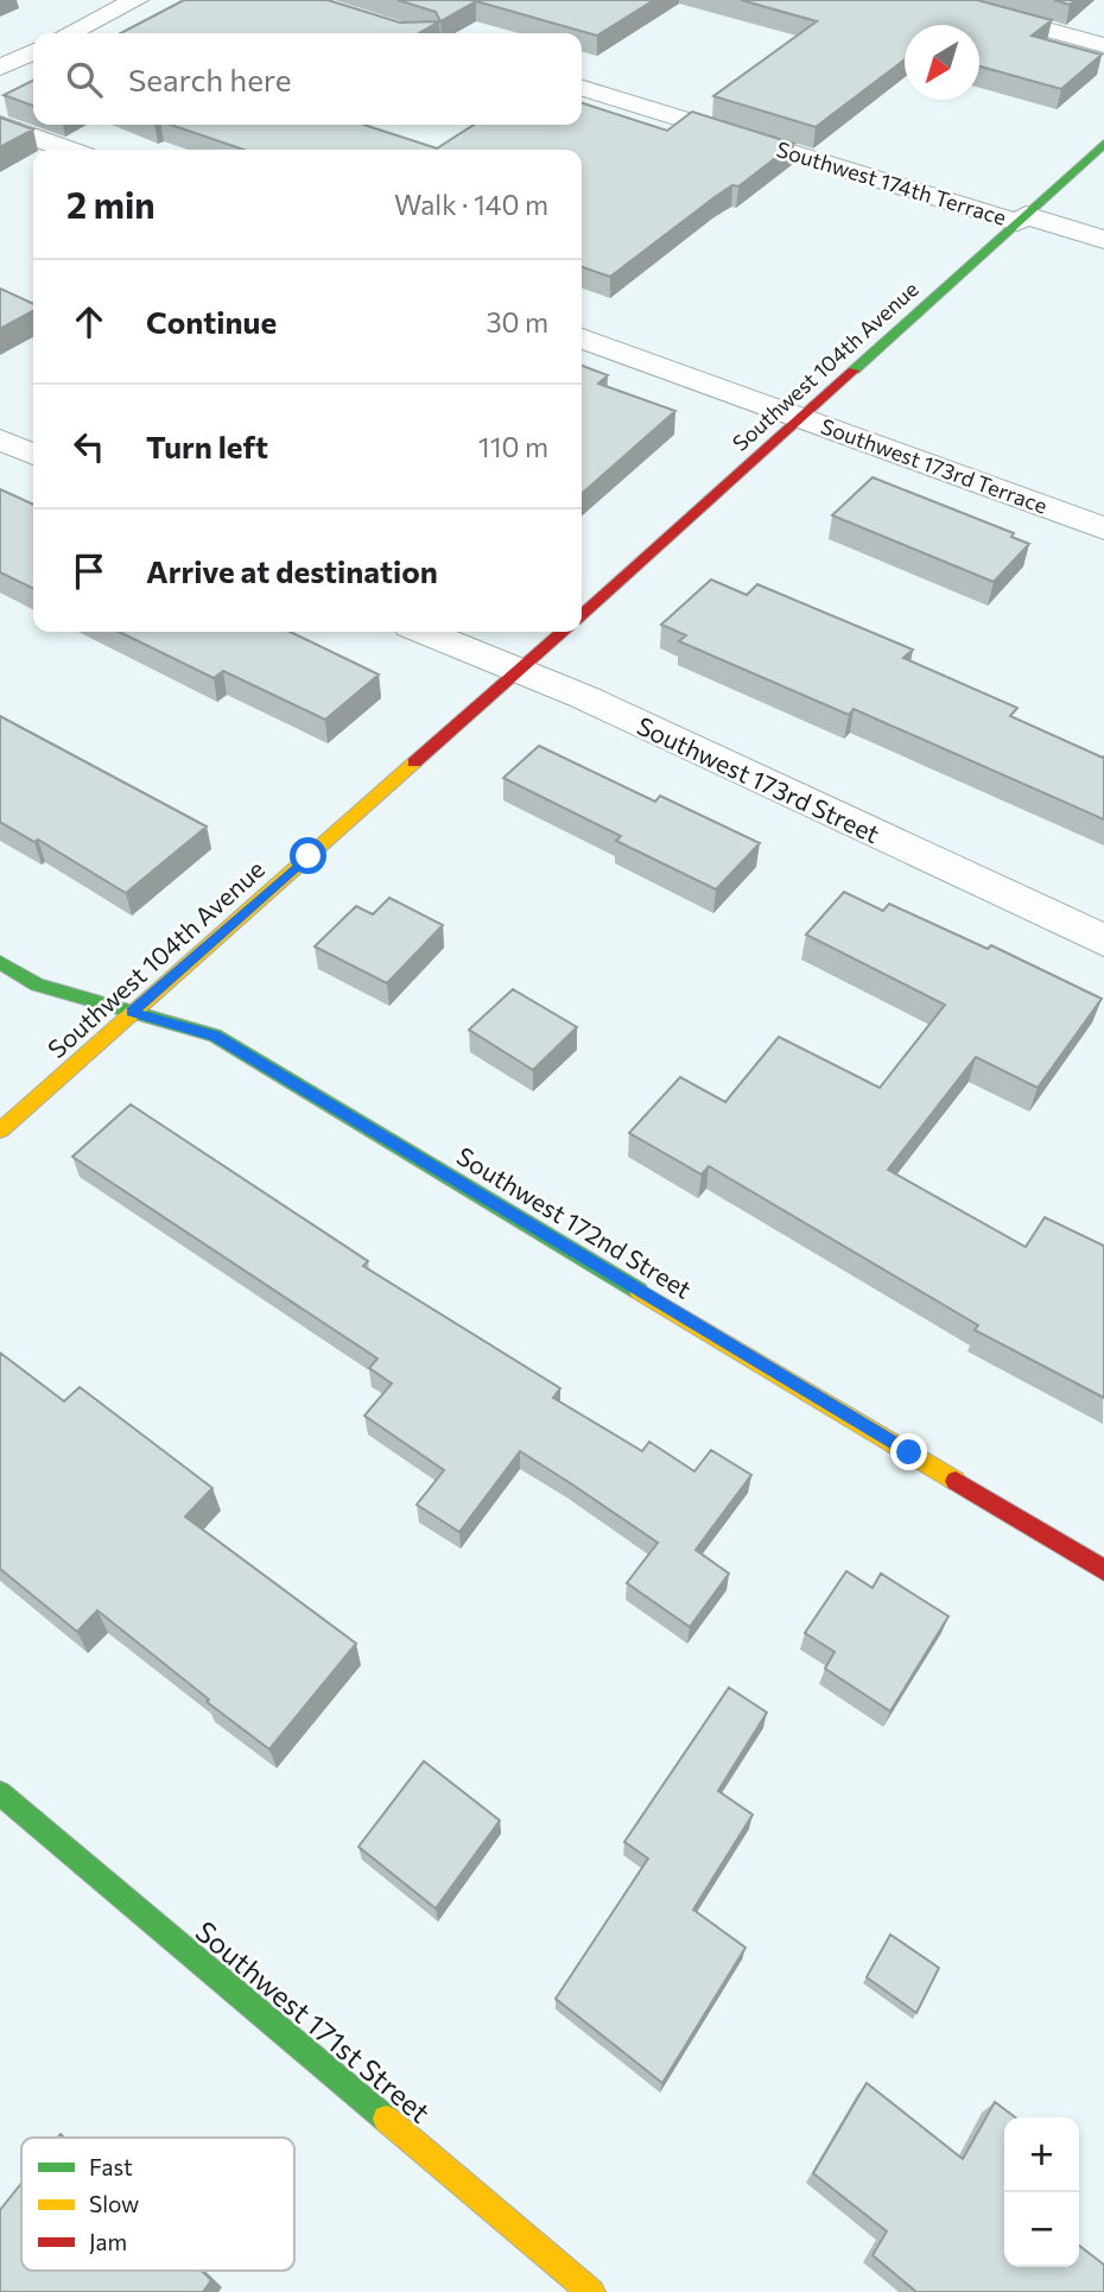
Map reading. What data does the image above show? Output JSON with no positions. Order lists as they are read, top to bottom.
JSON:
{
  "streets": {
    "street": [
      "Southwest 174th Terrace",
      "Southwest 104th Avenue",
      "Southwest 173rd Terrace",
      "Southwest 173rd Street",
      "Southwest 172nd Street",
      "Southwest 171st Street"
    ]
  },
  "crossings": [
    ["Southwest 174th Terrace", "Southwest 104th Avenue"],
    ["Southwest 104th Avenue", "Southwest 173rd Terrace"],
    ["Southwest 104th Avenue", "Southwest 173rd Street"],
    ["Southwest 104th Avenue", "Southwest 172nd Street"]
  ],
  "legend": ["Fast", "Slow", "Jam"],
  "north": "bottom left",
  "page": {
    "search": "Search here",
    "heading": ["2 min", "Walk · 140 m"],
    "list": [
      ["Continue", "30 m"],
      ["Turn left", "110 m"],
      "Arrive at destination"
    ],
    "map_buttons": ["+", "−"]
  }
}
